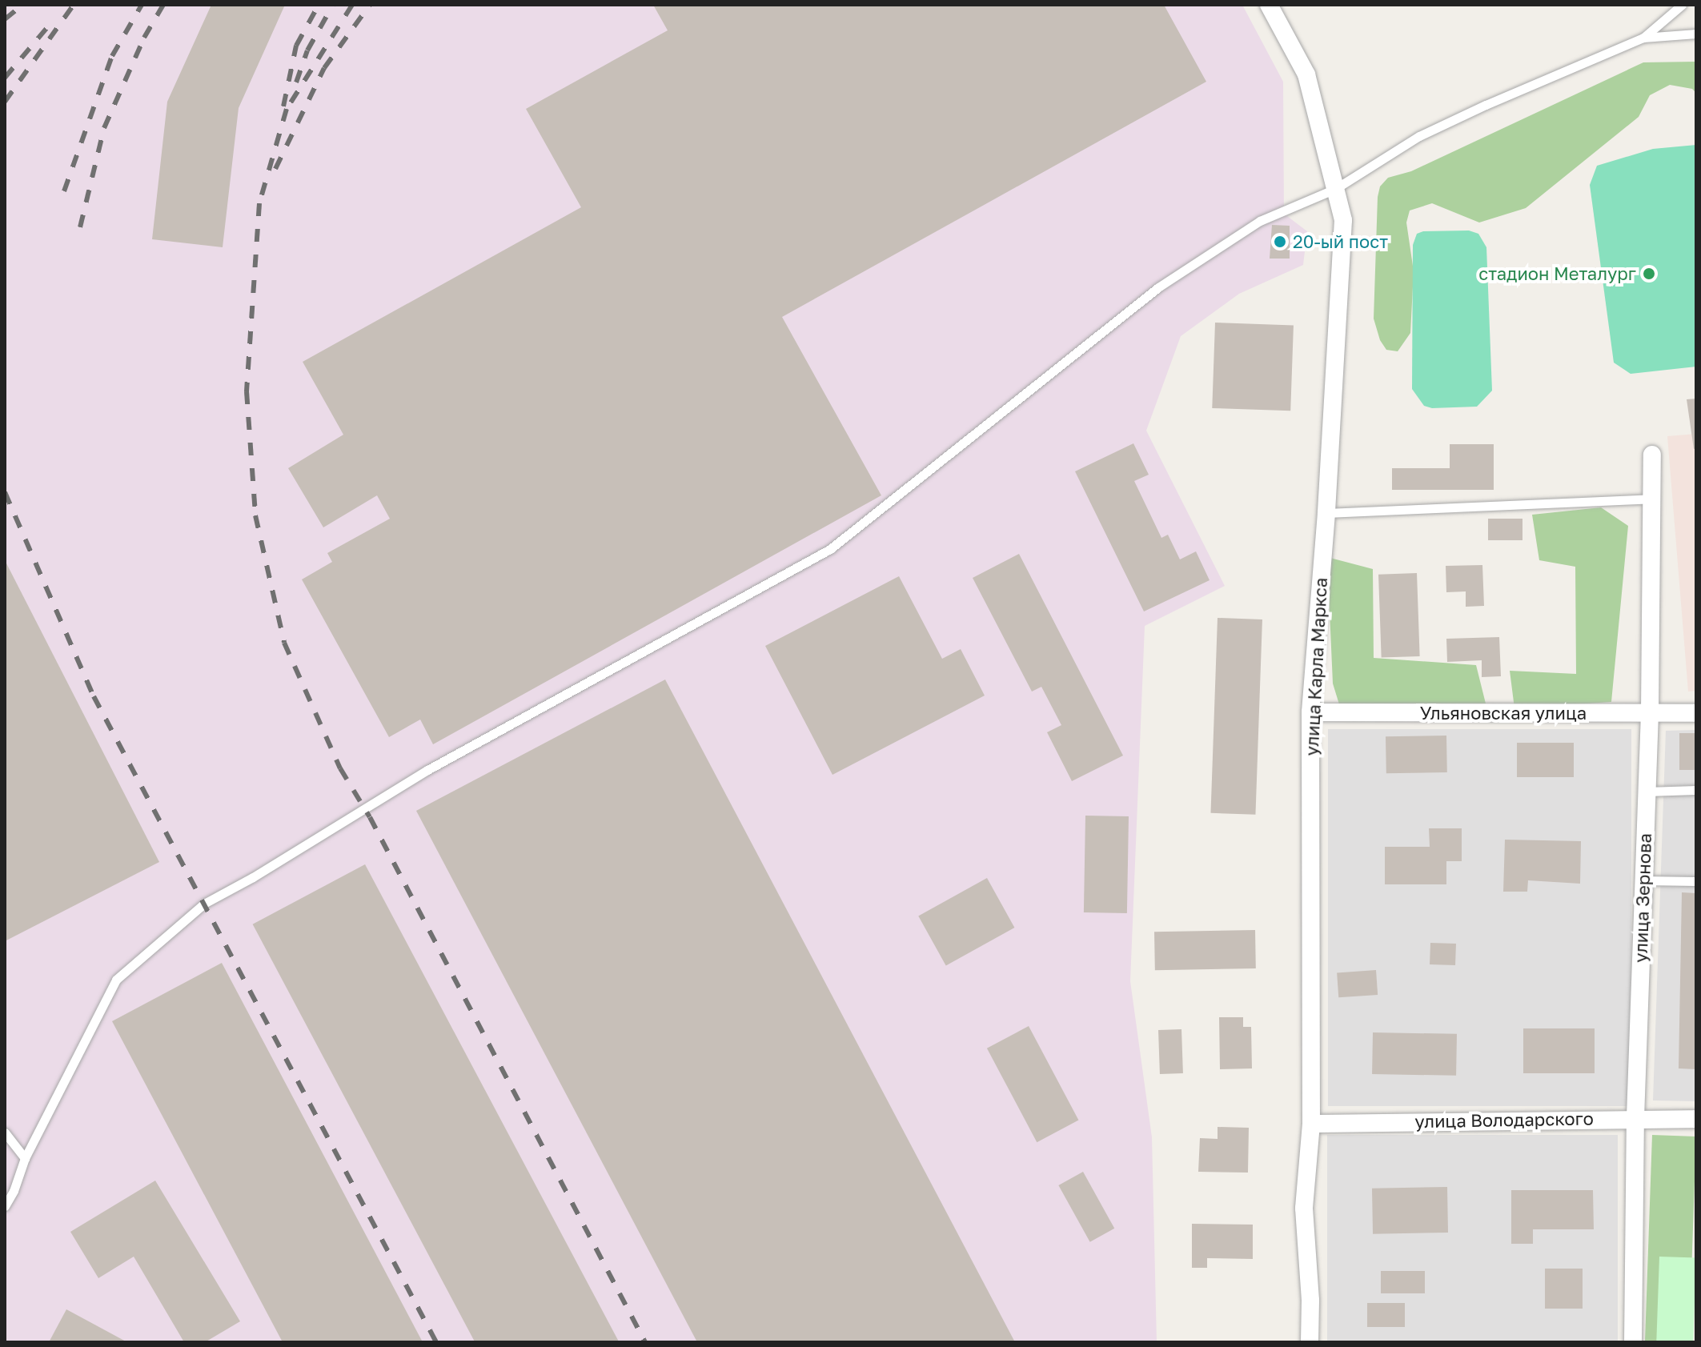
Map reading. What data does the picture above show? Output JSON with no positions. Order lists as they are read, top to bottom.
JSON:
{
  "streets": {
    "street": [
      "улица Карла Маркса",
      "Ульяновская улица",
      "улица Зернова",
      "улица Володарского"
    ]
  },
  "crossings": [
    ["улица Карла Маркса", "Ульяновская улица"],
    ["улица Карла Маркса", "улица Володарского"],
    ["Ульяновская улица", "улица Зернова"],
    ["улица Зернова", "улица Володарского"]
  ],
  "places": ["20-ый пост", "стадион Металург"]
}
